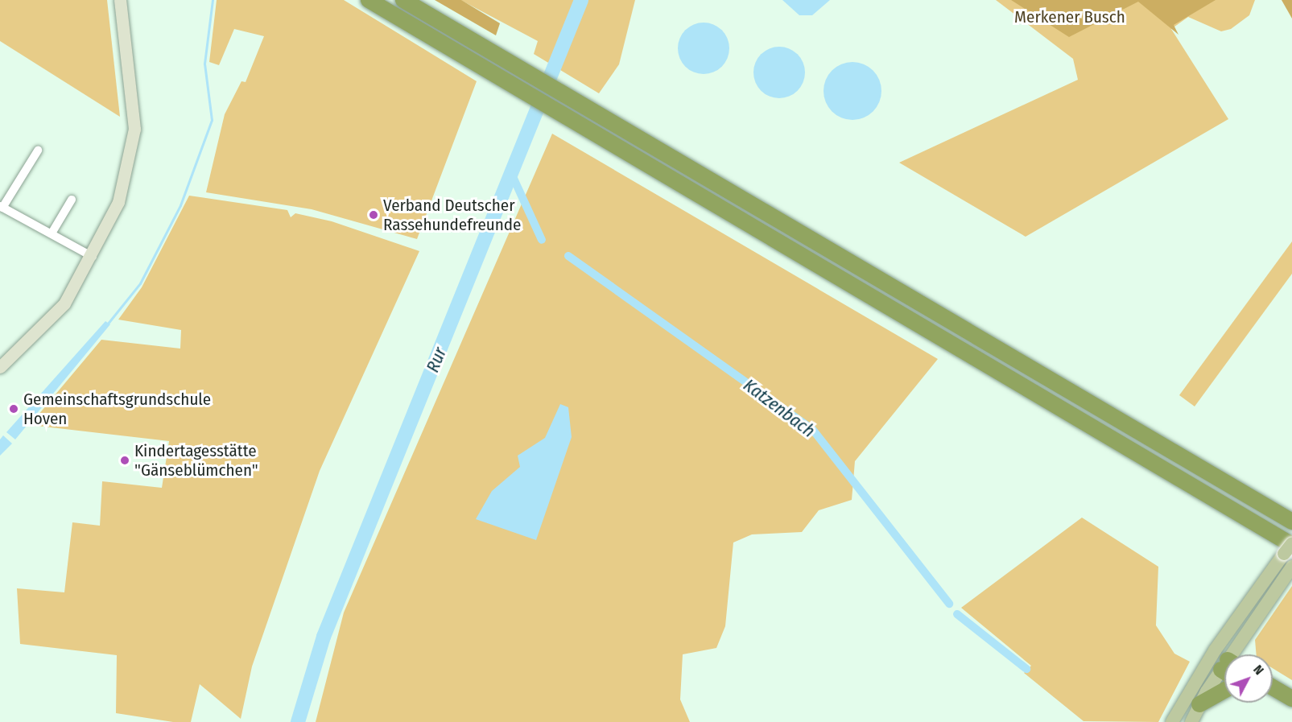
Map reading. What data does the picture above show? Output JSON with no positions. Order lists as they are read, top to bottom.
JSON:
{
  "water": ["Rur", "Katzenbach"],
  "parks": ["Merkener Busch"],
  "places": ["Verband Deutscher Rassehundefreunde", "Gemeinschaftsgrundschule Hoven", "Kindertagesstätte \"Gänseblümchen\""],
  "north": "top right"
}
